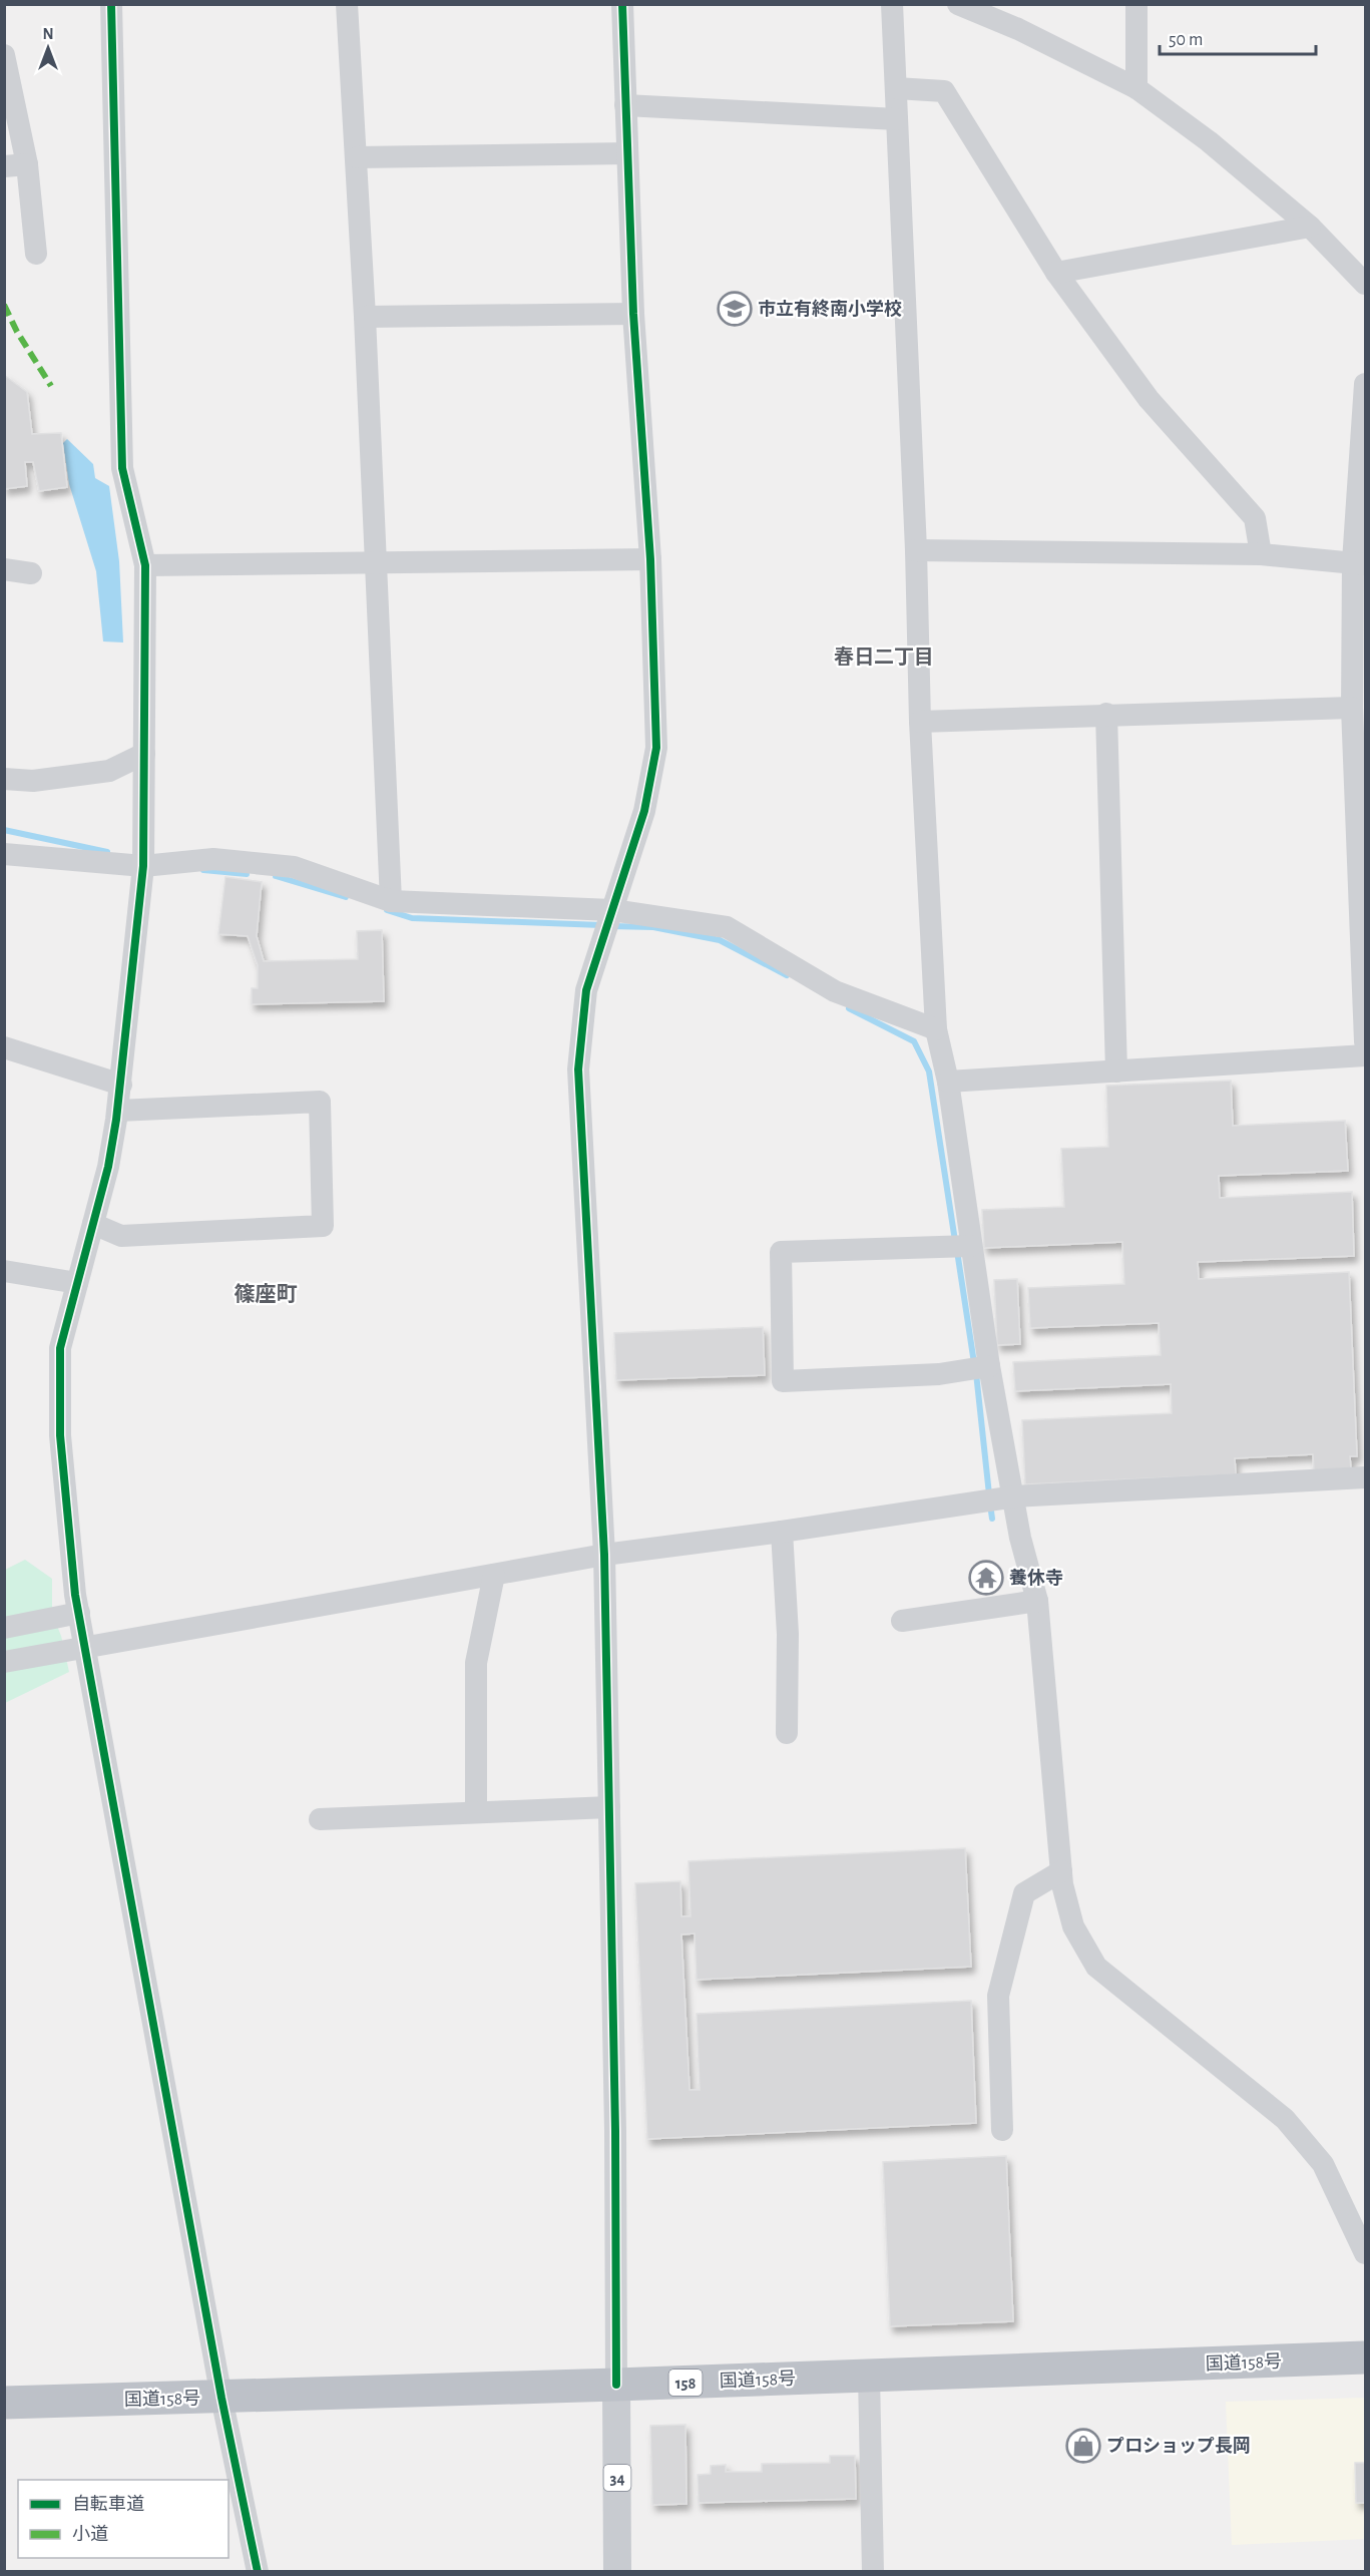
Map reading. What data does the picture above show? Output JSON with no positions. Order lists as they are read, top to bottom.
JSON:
{
  "streets": {
    "highway": ["国道158号", "158"],
    "main road": ["34"]
  },
  "crossings": [
    ["国道158号", "34"]
  ],
  "districts": ["春日二丁目", "篠座町"],
  "places": {
    "school or university": ["市立有終南小学校"],
    "temple": ["養休寺"],
    "shop": ["プロショップ長岡"]
  },
  "legend": ["自転車道", "小道"],
  "scale_bar": "50 m",
  "north": "top"
}
